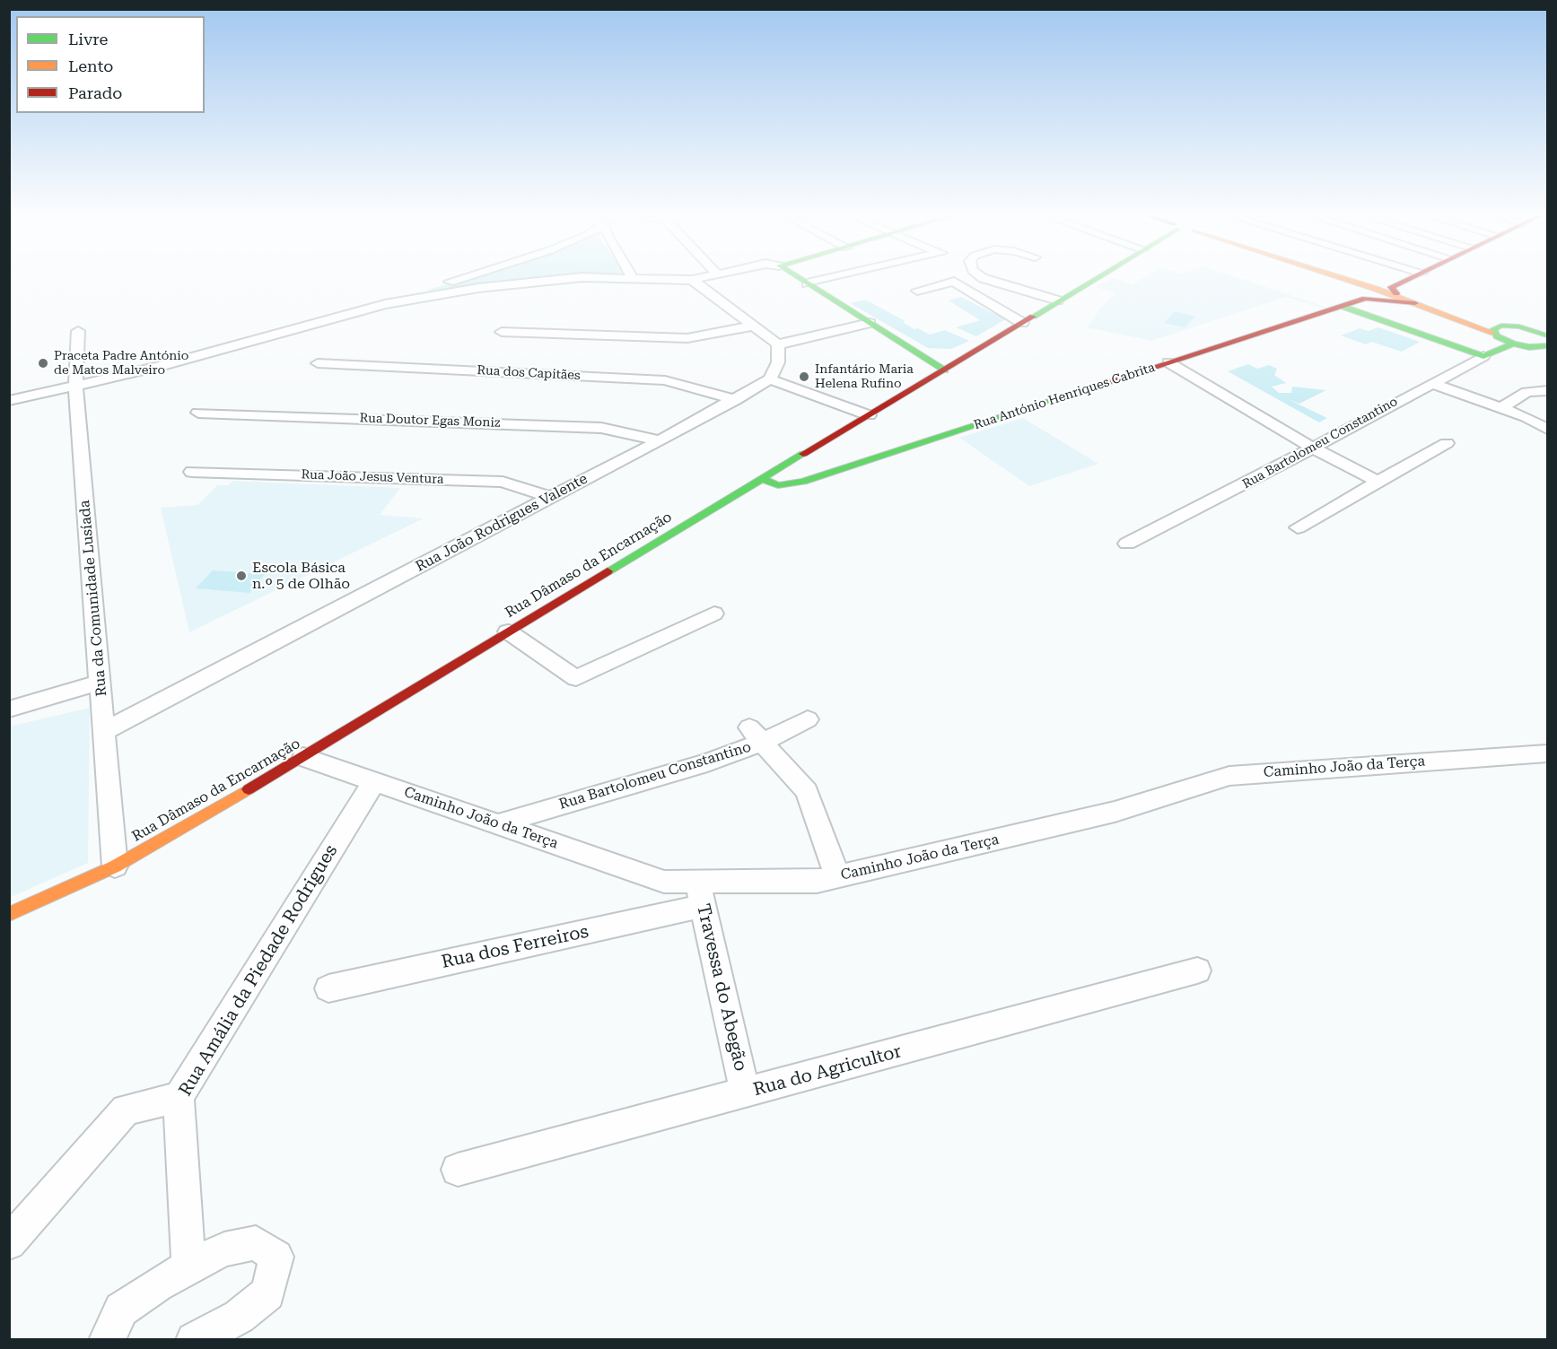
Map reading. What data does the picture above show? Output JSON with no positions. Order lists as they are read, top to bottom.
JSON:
{
  "streets": {
    "street": [
      "Rua dos Capitães",
      "Rua António Henriques Cabrita",
      "Rua Doutor Egas Moniz",
      "Rua Bartolomeu Constantino",
      "Rua João Jesus Ventura",
      "Rua João Rodrigues Valente",
      "Rua Dâmaso da Encarnação",
      "Rua da Comunidade Lusíada",
      "Caminho João da Terça",
      "Rua dos Ferreiros",
      "Rua Amália da Piedade Rodrigues",
      "Travessa do Abegão",
      "Rua do Agricultor"
    ]
  },
  "crossings": [
    ["Rua dos Capitães", "Rua João Rodrigues Valente"],
    ["Rua António Henriques Cabrita", "Rua Dâmaso da Encarnação"],
    ["Rua Doutor Egas Moniz", "Rua João Rodrigues Valente"],
    ["Rua Bartolomeu Constantino", "Caminho João da Terça"],
    ["Rua João Jesus Ventura", "Rua João Rodrigues Valente"],
    ["Rua João Rodrigues Valente", "Rua da Comunidade Lusíada"],
    ["Rua Dâmaso da Encarnação", "Rua da Comunidade Lusíada"],
    ["Rua Dâmaso da Encarnação", "Caminho João da Terça"],
    ["Caminho João da Terça", "Rua dos Ferreiros"],
    ["Caminho João da Terça", "Rua Amália da Piedade Rodrigues"],
    ["Caminho João da Terça", "Travessa do Abegão"],
    ["Rua dos Ferreiros", "Travessa do Abegão"],
    ["Travessa do Abegão", "Rua do Agricultor"]
  ],
  "places": ["Praceta Padre António de Matos Malveiro", "Infantário Maria Helena Rufino", "Escola Básica n.º 5 de Olhão"],
  "legend": ["Livre", "Lento", "Parado"]
}
